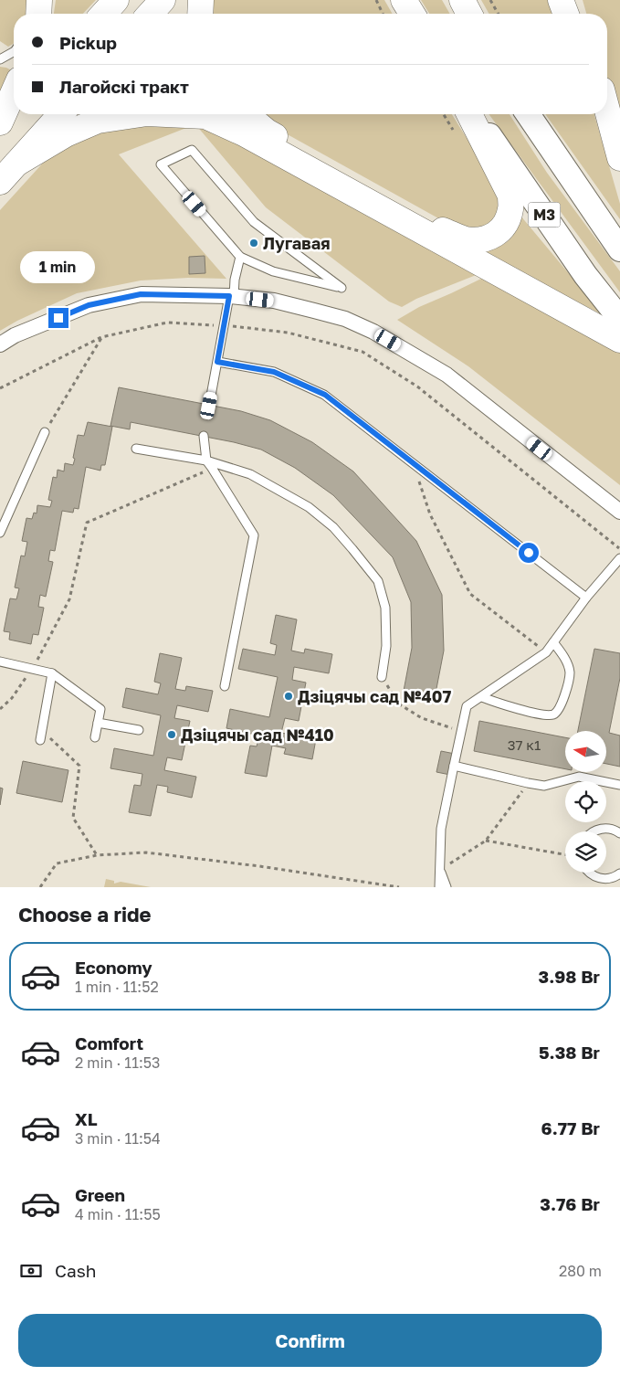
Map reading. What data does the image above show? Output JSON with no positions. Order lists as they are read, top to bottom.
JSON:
{
  "streets": {
    "main road": ["М3"]
  },
  "places": ["Лугавая", "Дзіцячы сад №407", "Дзіцячы сад №410"],
  "house_numbers": ["37 к1"],
  "north": "left",
  "page": {
    "banner": ["Pickup", "Лагойскі тракт"],
    "bubble": "1 min",
    "heading": "Choose a ride",
    "list": [
      {
        "name": "Economy",
        "note": "1 min · 11:52",
        "value": "3.98 Br"
      },
      {
        "name": "Comfort",
        "note": "2 min · 11:53",
        "value": "5.38 Br"
      },
      {
        "name": "XL",
        "note": "3 min · 11:54",
        "value": "6.77 Br"
      },
      {
        "name": "Green",
        "note": "4 min · 11:55",
        "value": "3.76 Br"
      }
    ],
    "pay": ["Cash", "280 m"],
    "buttons": "Confirm"
  }
}
